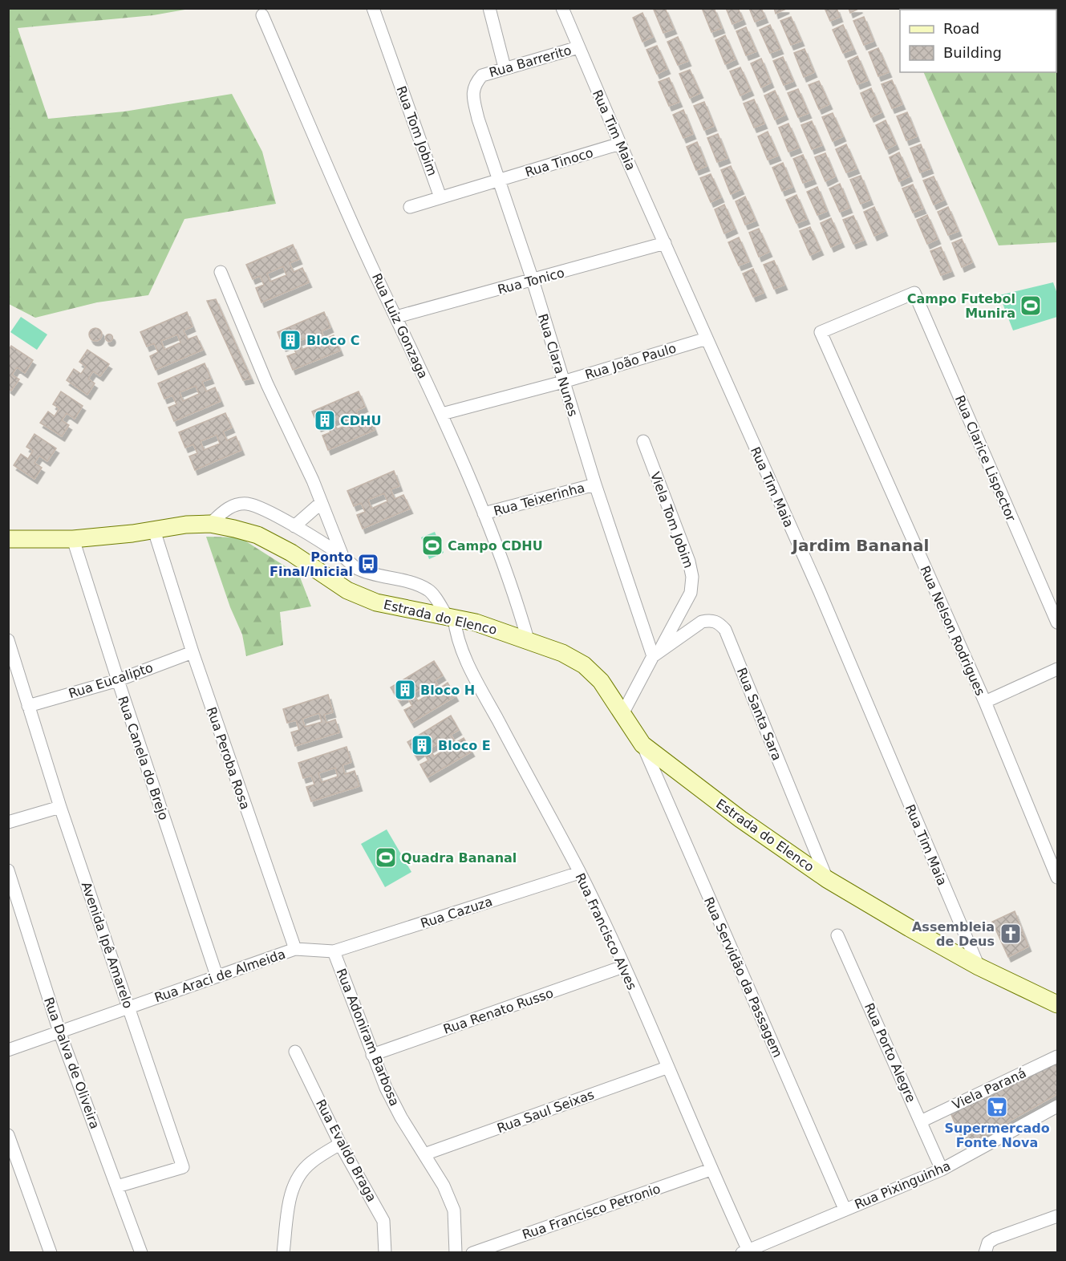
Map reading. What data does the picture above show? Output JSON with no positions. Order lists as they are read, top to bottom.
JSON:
{
  "streets": {
    "street": [
      "Rua Barrerito",
      "Rua Tim Maia",
      "Rua Tom Jobim",
      "Rua Tinoco",
      "Rua Tonico",
      "Rua Luiz Gonzaga",
      "Rua João Paulo",
      "Rua Clara Nunes",
      "Rua Clarice Lispector",
      "Rua Teixerinha",
      "Viela Tom Jobim",
      "Estrada do Elenco",
      "Rua Nelson Rodrigues",
      "Rua Eucalipto",
      "Rua Santa Sara",
      "Rua Canela do Brejo",
      "Rua Peroba Rosa",
      "Rua Cazuza",
      "Rua Francisco Alves",
      "Avenida Ipê Amarelo",
      "Rua Araci de Almeida",
      "Rua Servidão da Passagem",
      "Rua Renato Russo",
      "Rua Adoniram Barbosa",
      "Rua Porto Alegre",
      "Rua Dalva de Oliveira",
      "Viela Paraná",
      "Rua Saul Seixas",
      "Rua Evaldo Braga",
      "Rua Pixinguinha",
      "Rua Francisco Petronio"
    ]
  },
  "crossings": [
    ["Rua Barrerito", "Rua Tim Maia"],
    ["Rua Barrerito", "Rua Clara Nunes"],
    ["Rua Tim Maia", "Rua Tinoco"],
    ["Rua Tim Maia", "Rua Tonico"],
    ["Rua Tim Maia", "Rua João Paulo"],
    ["Rua Tim Maia", "Estrada do Elenco"],
    ["Rua Tinoco", "Rua Clara Nunes"],
    ["Rua Tonico", "Rua Luiz Gonzaga"],
    ["Rua Tonico", "Rua Clara Nunes"],
    ["Rua Luiz Gonzaga", "Rua João Paulo"],
    ["Rua Luiz Gonzaga", "Rua Teixerinha"],
    ["Rua Luiz Gonzaga", "Estrada do Elenco"],
    ["Rua João Paulo", "Rua Clara Nunes"],
    ["Rua Clara Nunes", "Rua Teixerinha"],
    ["Rua Clara Nunes", "Viela Tom Jobim"],
    ["Rua Clara Nunes", "Rua Santa Sara"],
    ["Rua Clarice Lispector", "Rua Nelson Rodrigues"],
    ["Viela Tom Jobim", "Estrada do Elenco"],
    ["Viela Tom Jobim", "Rua Santa Sara"],
    ["Estrada do Elenco", "Rua Santa Sara"],
    ["Estrada do Elenco", "Rua Canela do Brejo"],
    ["Estrada do Elenco", "Rua Peroba Rosa"],
    ["Estrada do Elenco", "Rua Francisco Alves"],
    ["Estrada do Elenco", "Rua Servidão da Passagem"],
    ["Rua Eucalipto", "Rua Canela do Brejo"],
    ["Rua Eucalipto", "Rua Peroba Rosa"],
    ["Rua Eucalipto", "Avenida Ipê Amarelo"],
    ["Rua Canela do Brejo", "Rua Araci de Almeida"],
    ["Rua Peroba Rosa", "Rua Araci de Almeida"],
    ["Rua Cazuza", "Rua Francisco Alves"],
    ["Rua Cazuza", "Rua Adoniram Barbosa"],
    ["Rua Francisco Alves", "Rua Renato Russo"],
    ["Rua Francisco Alves", "Rua Saul Seixas"],
    ["Rua Francisco Alves", "Rua Pixinguinha"],
    ["Rua Francisco Alves", "Rua Francisco Petronio"],
    ["Avenida Ipê Amarelo", "Rua Araci de Almeida"],
    ["Avenida Ipê Amarelo", "Rua Dalva de Oliveira"],
    ["Rua Araci de Almeida", "Rua Dalva de Oliveira"],
    ["Rua Servidão da Passagem", "Rua Pixinguinha"],
    ["Rua Renato Russo", "Rua Adoniram Barbosa"],
    ["Rua Adoniram Barbosa", "Rua Saul Seixas"],
    ["Rua Porto Alegre", "Viela Paraná"],
    ["Rua Porto Alegre", "Rua Pixinguinha"]
  ],
  "districts": ["Jardim Bananal"],
  "places": {
    "sports": ["Campo Futebol Munira", "Campo CDHU", "Quadra Bananal"],
    "building": [
      "Bloco C",
      "CDHU",
      "Bloco H",
      "Bloco E"
    ],
    "bus stop": ["Ponto Final/Inicial"],
    "church": ["Assembleia de Deus"],
    "supermarket": ["Supermercado Fonte Nova"]
  },
  "legend": ["Road", "Building"]
}
